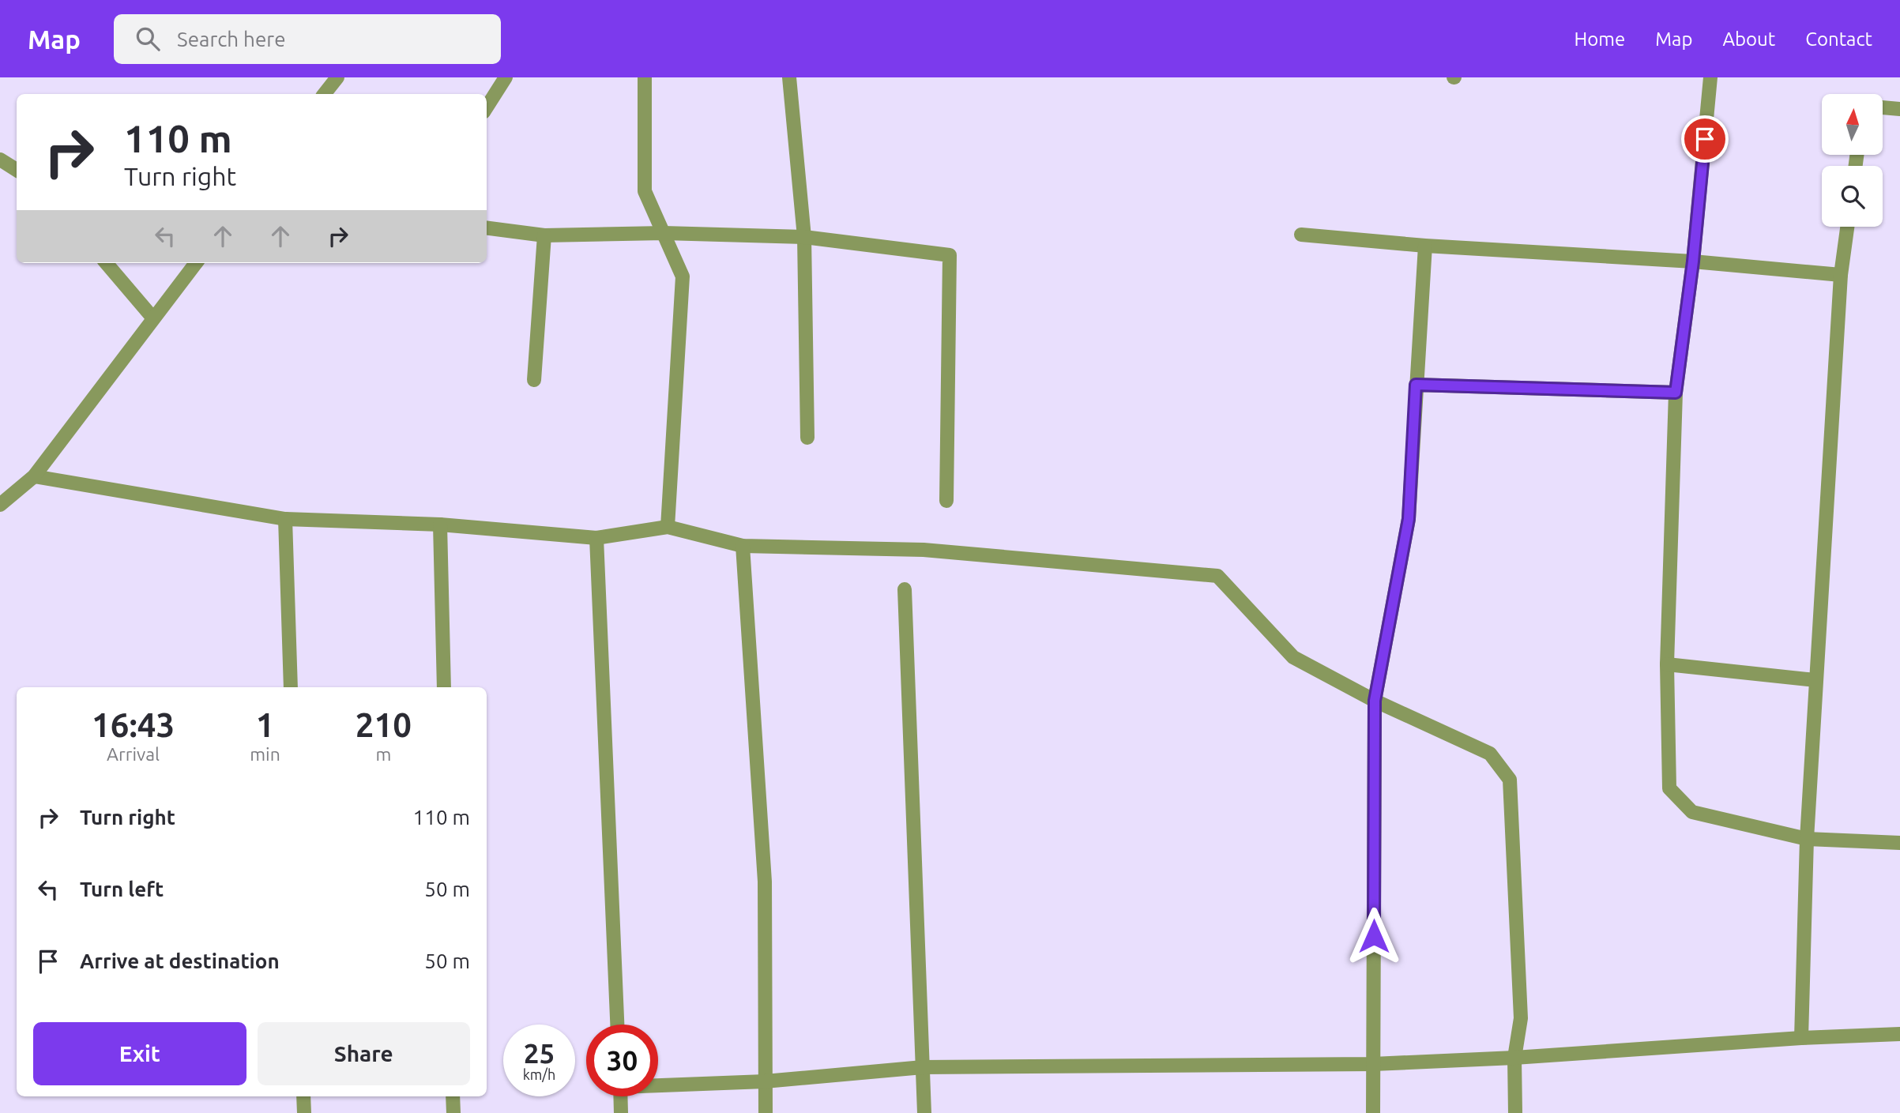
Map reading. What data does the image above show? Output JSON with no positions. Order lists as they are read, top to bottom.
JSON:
{
  "north": "top",
  "page": {
    "header": "Map",
    "search": "Search here",
    "nav": [
      "Home",
      "Map",
      "About",
      "Contact"
    ],
    "turn": ["110 m", "Turn right"],
    "eta": [
      "16:43",
      "Arrival",
      "1",
      "min",
      "210",
      "m"
    ],
    "list": [
      {
        "name": "Turn right",
        "value": "110 m"
      },
      {
        "name": "Turn left",
        "value": "50 m"
      },
      {
        "name": "Arrive at destination",
        "value": "50 m"
      }
    ],
    "buttons": ["Exit", "Share"],
    "speed": "25 km/h",
    "limit": "30"
  }
}
